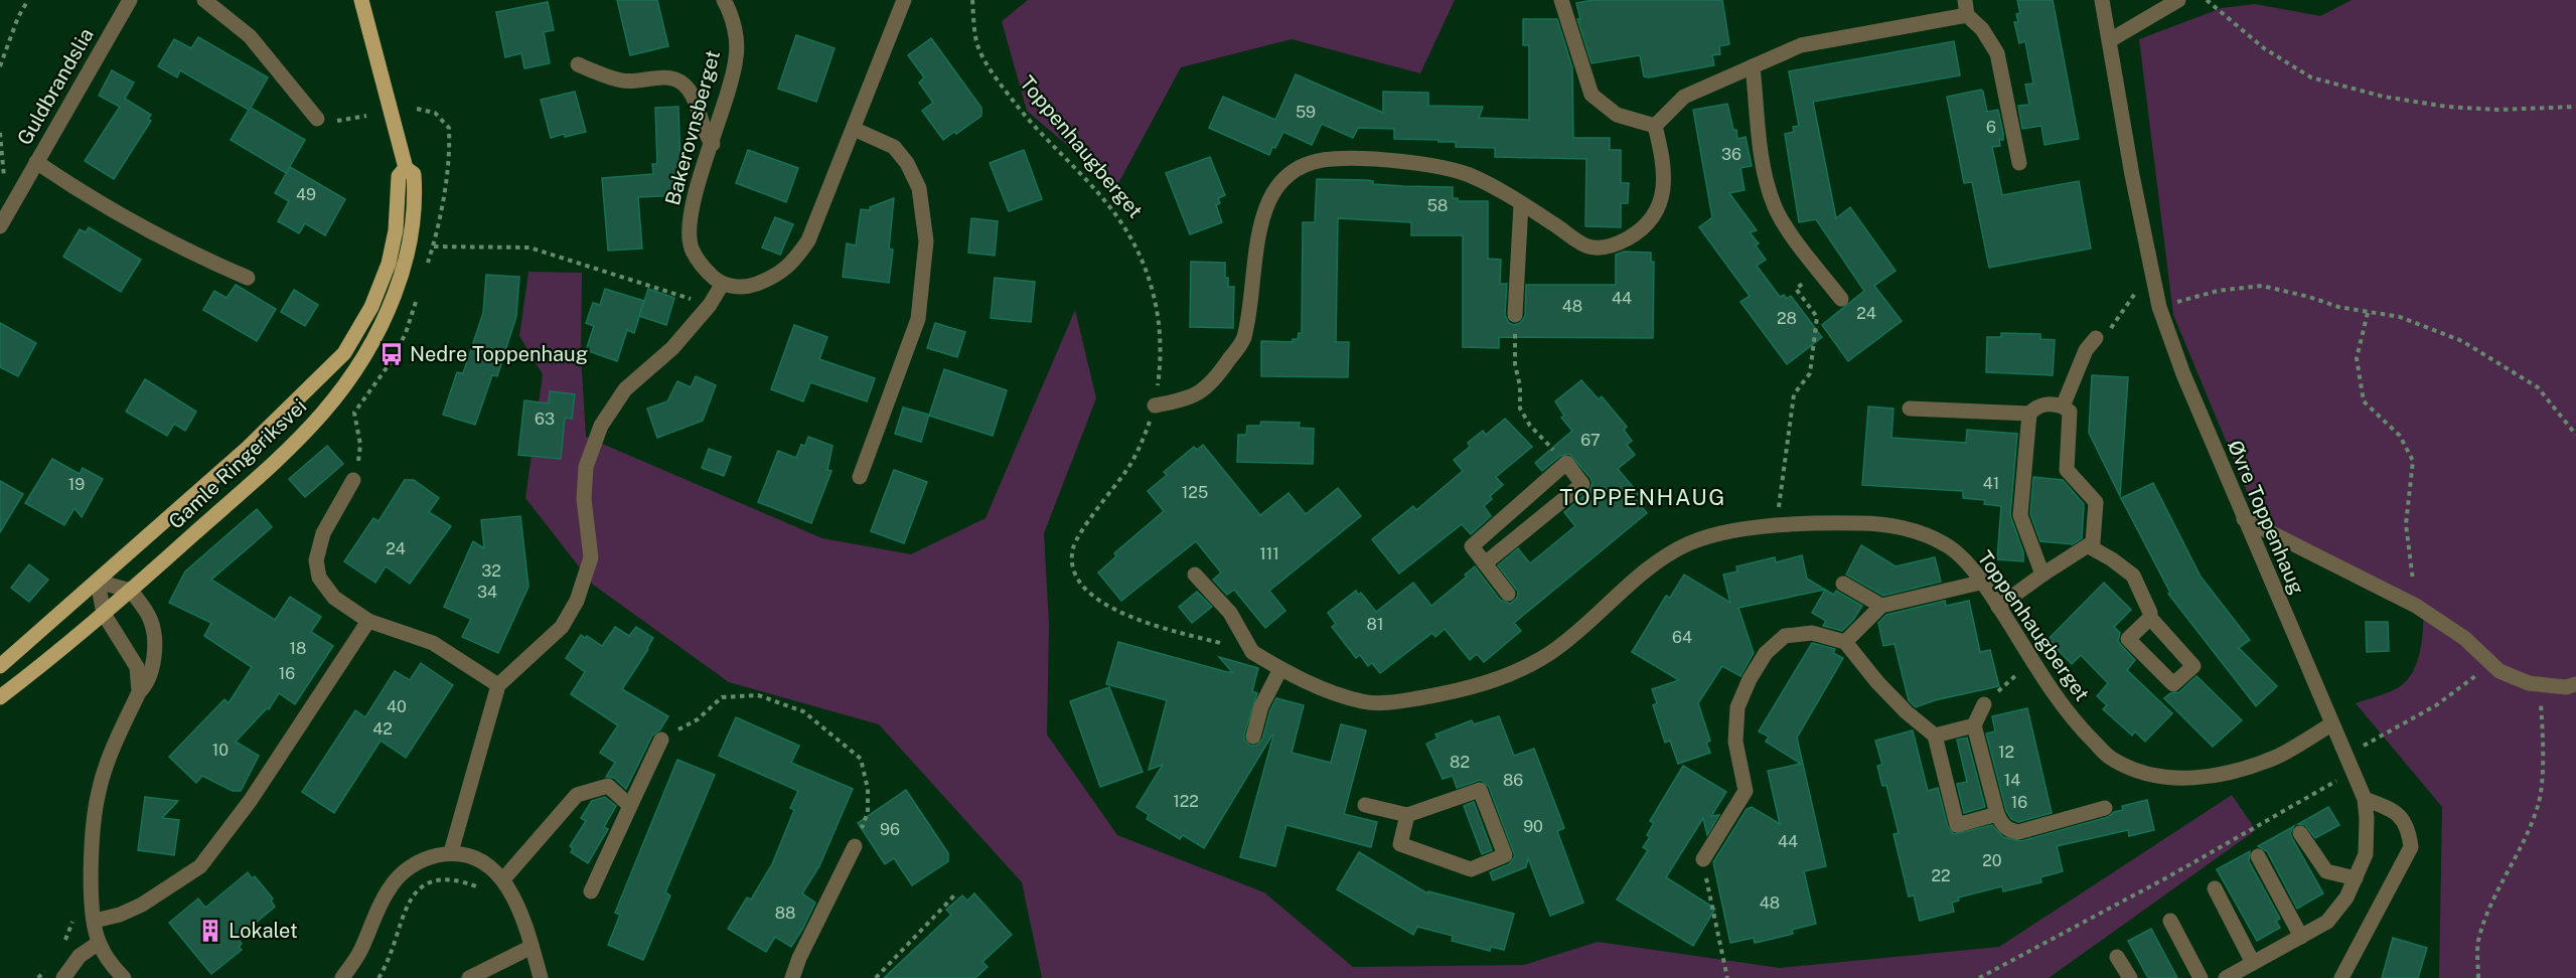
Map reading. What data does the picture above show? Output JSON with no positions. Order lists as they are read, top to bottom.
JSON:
{
  "streets": {
    "main road": ["Gamle Ringeriksvei"],
    "street": [
      "Guldbrandslia",
      "Bakerovnsberget",
      "Toppenhaugberget",
      "Øvre Toppenhaug"
    ]
  },
  "crossings": [
    ["Toppenhaugberget", "Øvre Toppenhaug"]
  ],
  "districts": ["TOPPENHAUG"],
  "places": {
    "bus stop": ["Nedre Toppenhaug"],
    "building": ["Lokalet"]
  },
  "house_numbers": [
    "59",
    "6",
    "36",
    "49",
    "58",
    "44",
    "48",
    "24",
    "28",
    "63",
    "67",
    "41",
    "19",
    "125",
    "24",
    "111",
    "32",
    "34",
    "81",
    "64",
    "18",
    "16",
    "40",
    "42",
    "10",
    "12",
    "82",
    "86",
    "14",
    "122",
    "16",
    "90",
    "96",
    "44",
    "20",
    "22",
    "48",
    "88"
  ]
}
